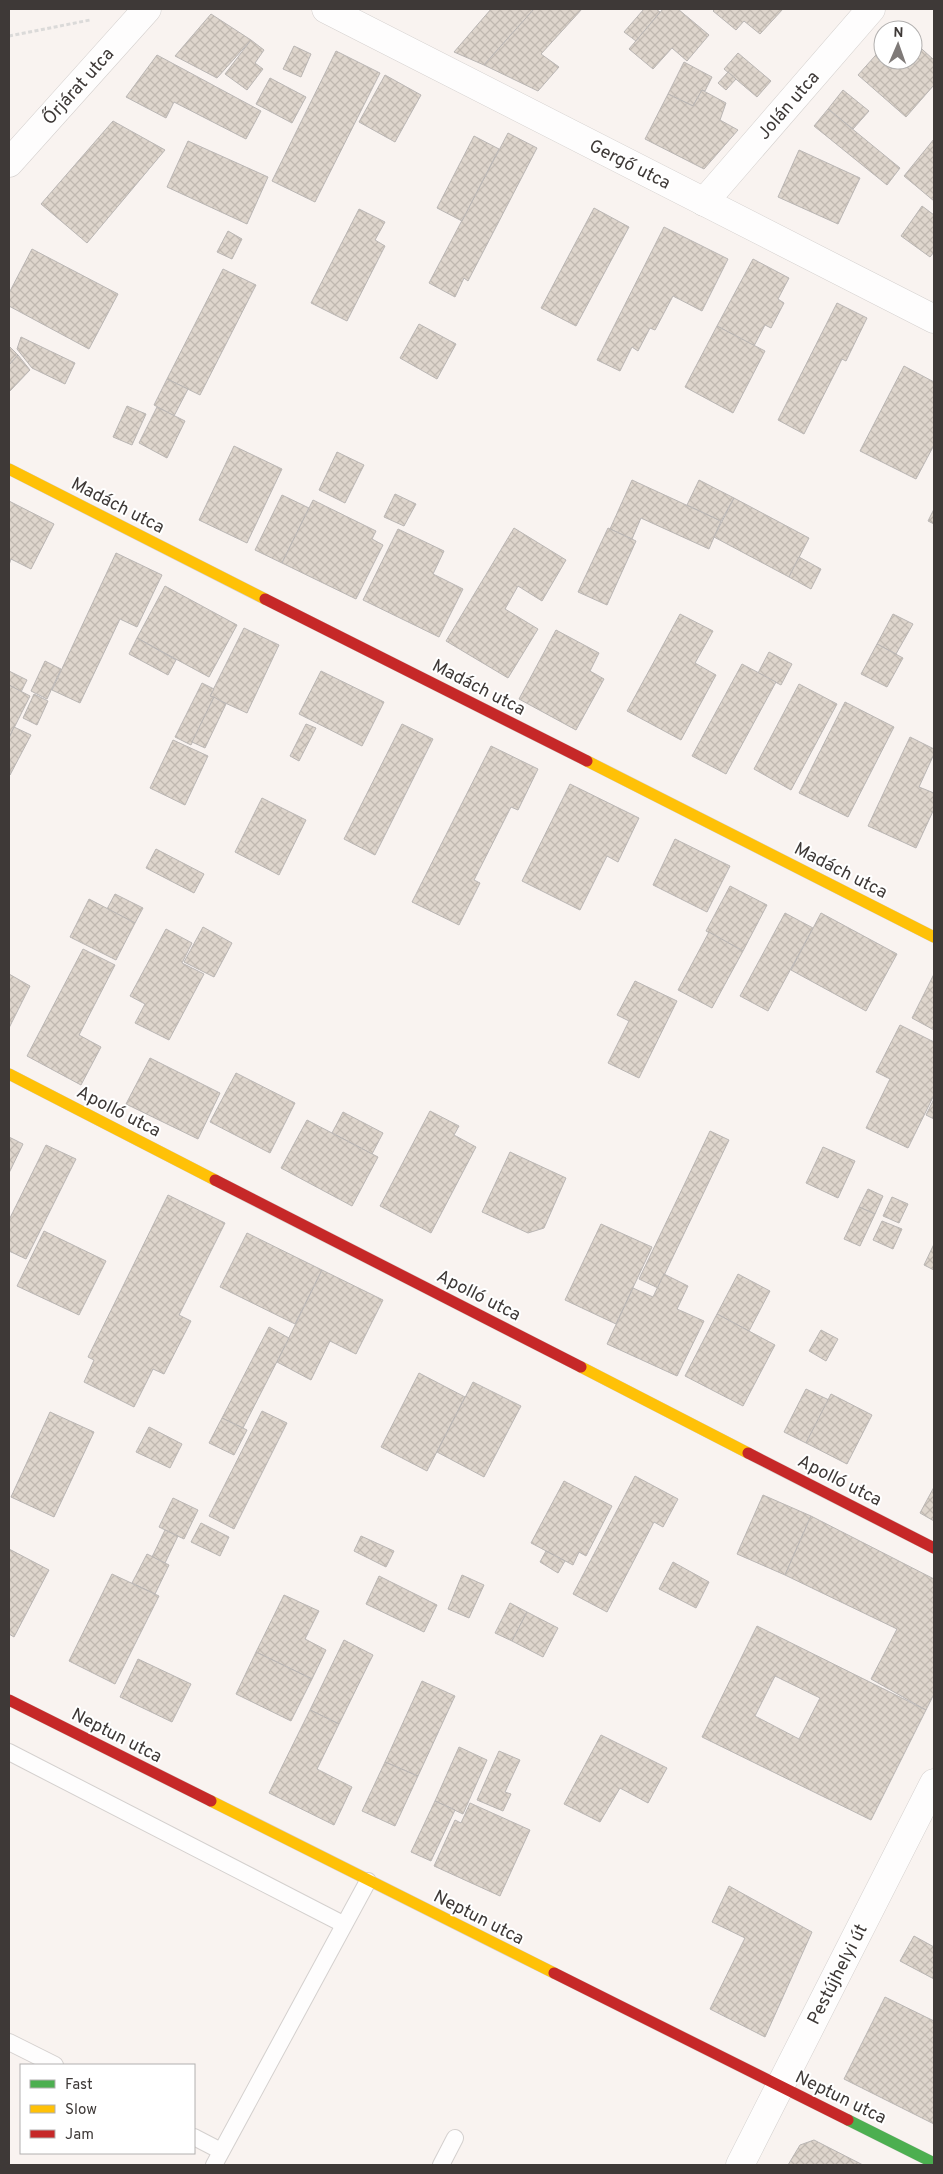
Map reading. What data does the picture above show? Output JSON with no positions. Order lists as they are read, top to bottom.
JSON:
{
  "streets": {
    "street": [
      "Őrjárat utca",
      "Jolán utca",
      "Gergő utca",
      "Madách utca",
      "Apolló utca",
      "Neptun utca",
      "Pestújhelyi út"
    ]
  },
  "crossings": [
    ["Jolán utca", "Gergő utca"],
    ["Neptun utca", "Pestújhelyi út"]
  ],
  "legend": ["Fast", "Slow", "Jam"],
  "north": "top"
}
